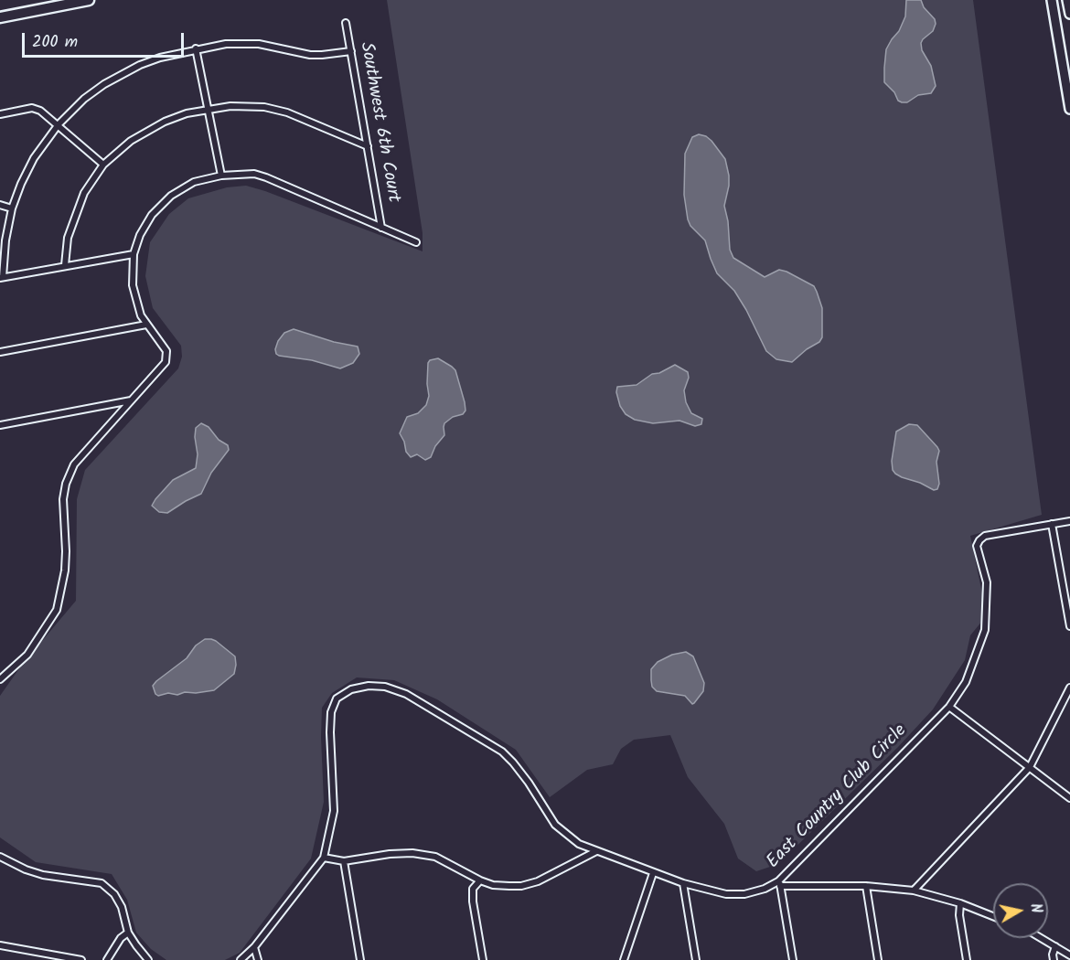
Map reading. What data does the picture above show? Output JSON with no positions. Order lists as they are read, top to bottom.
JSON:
{
  "streets": {
    "street": ["Southwest 6th Court", "East Country Club Circle"]
  },
  "scale_bar": "200 m",
  "north": "right"
}
